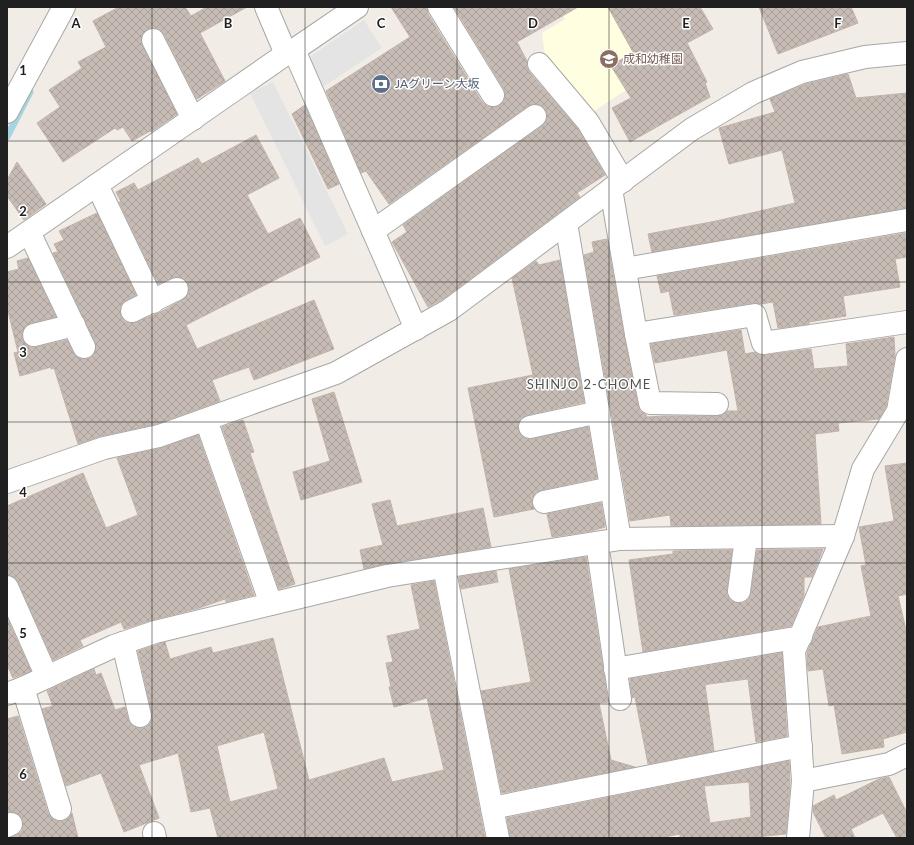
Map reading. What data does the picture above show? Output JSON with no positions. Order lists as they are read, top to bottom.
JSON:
{
  "districts": ["SHINJO 2-CHOME"],
  "places": {
    "school or university": ["成和幼稚園"],
    "bank": ["JAグリーン大坂"]
  },
  "grid": {
    "columns": [
      "A",
      "B",
      "C",
      "D",
      "E",
      "F"
    ],
    "rows": [
      "1",
      "2",
      "3",
      "4",
      "5",
      "6"
    ]
  }
}
